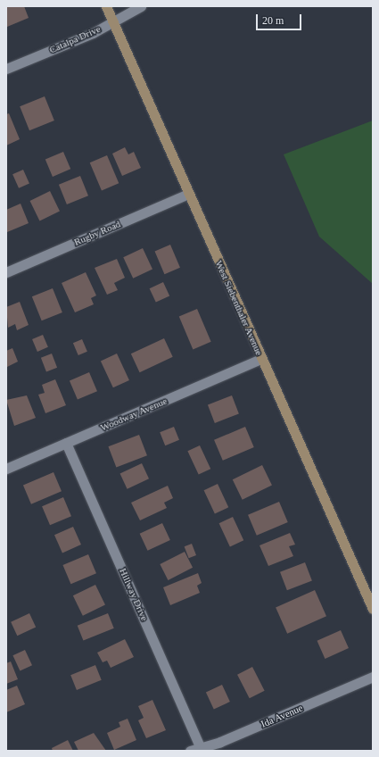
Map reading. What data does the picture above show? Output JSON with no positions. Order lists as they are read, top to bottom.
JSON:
{
  "streets": {
    "main road": ["West Siebenthaler Avenue"],
    "street": [
      "Catalpa Drive",
      "Rugby Road",
      "Woodway Avenue",
      "Hillway Drive",
      "Ida Avenue"
    ]
  },
  "crossings": [
    ["Catalpa Drive", "West Siebenthaler Avenue"],
    ["Rugby Road", "West Siebenthaler Avenue"],
    ["West Siebenthaler Avenue", "Woodway Avenue"],
    ["Woodway Avenue", "Hillway Drive"],
    ["Hillway Drive", "Ida Avenue"]
  ],
  "scale_bar": "20 m"
}
